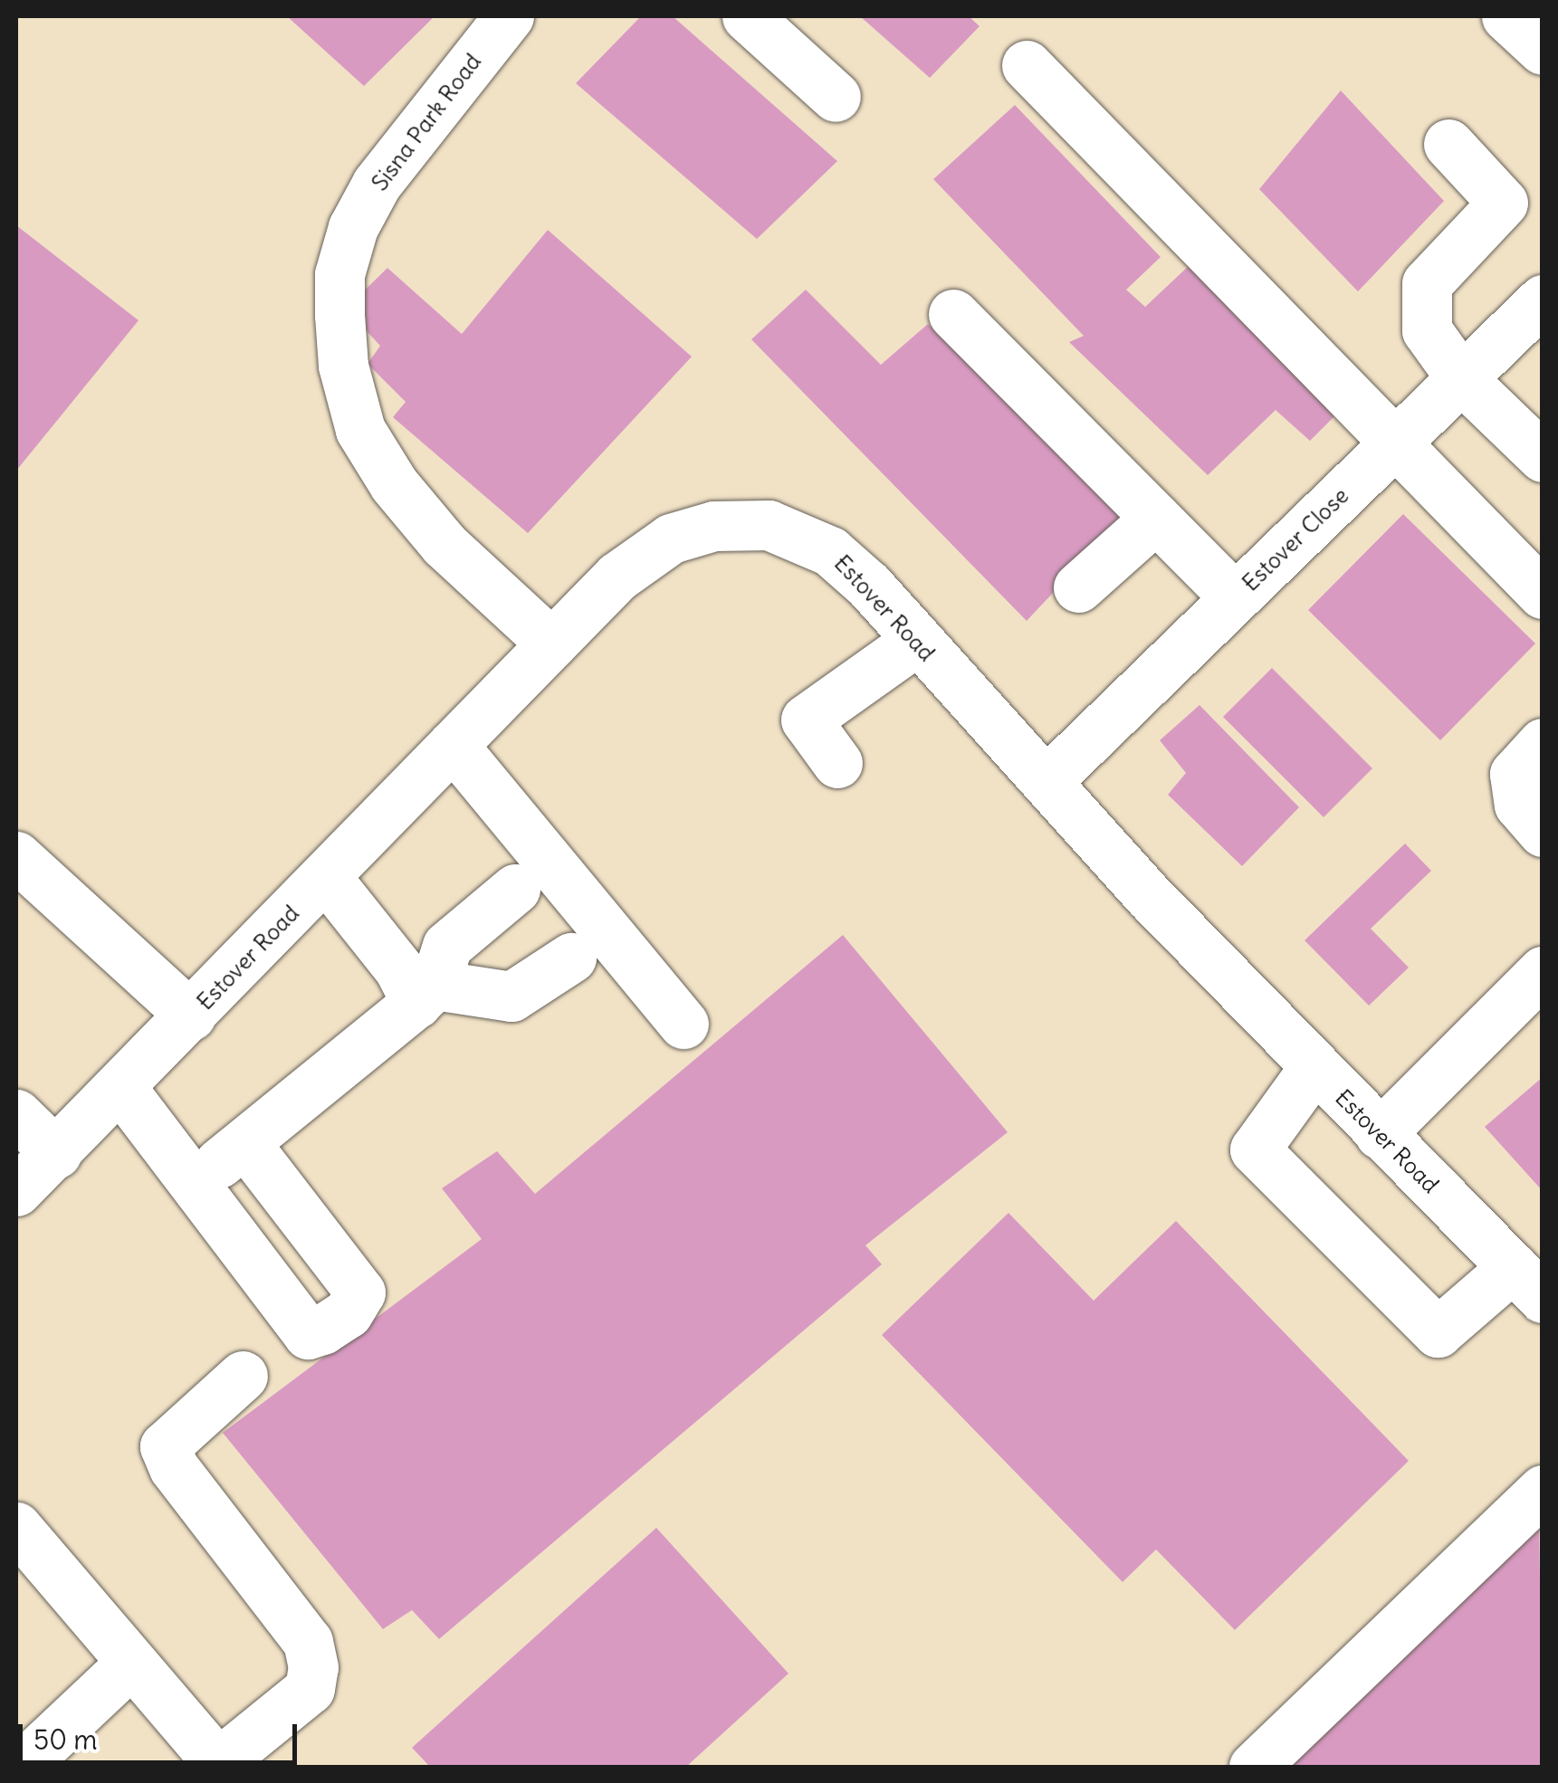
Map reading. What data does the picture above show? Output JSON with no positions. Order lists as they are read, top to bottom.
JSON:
{
  "streets": {
    "street": ["Sisna Park Road", "Estover Close", "Estover Road"]
  },
  "crossings": [
    ["Sisna Park Road", "Estover Road"],
    ["Estover Close", "Estover Road"]
  ],
  "scale_bar": "50 m"
}
